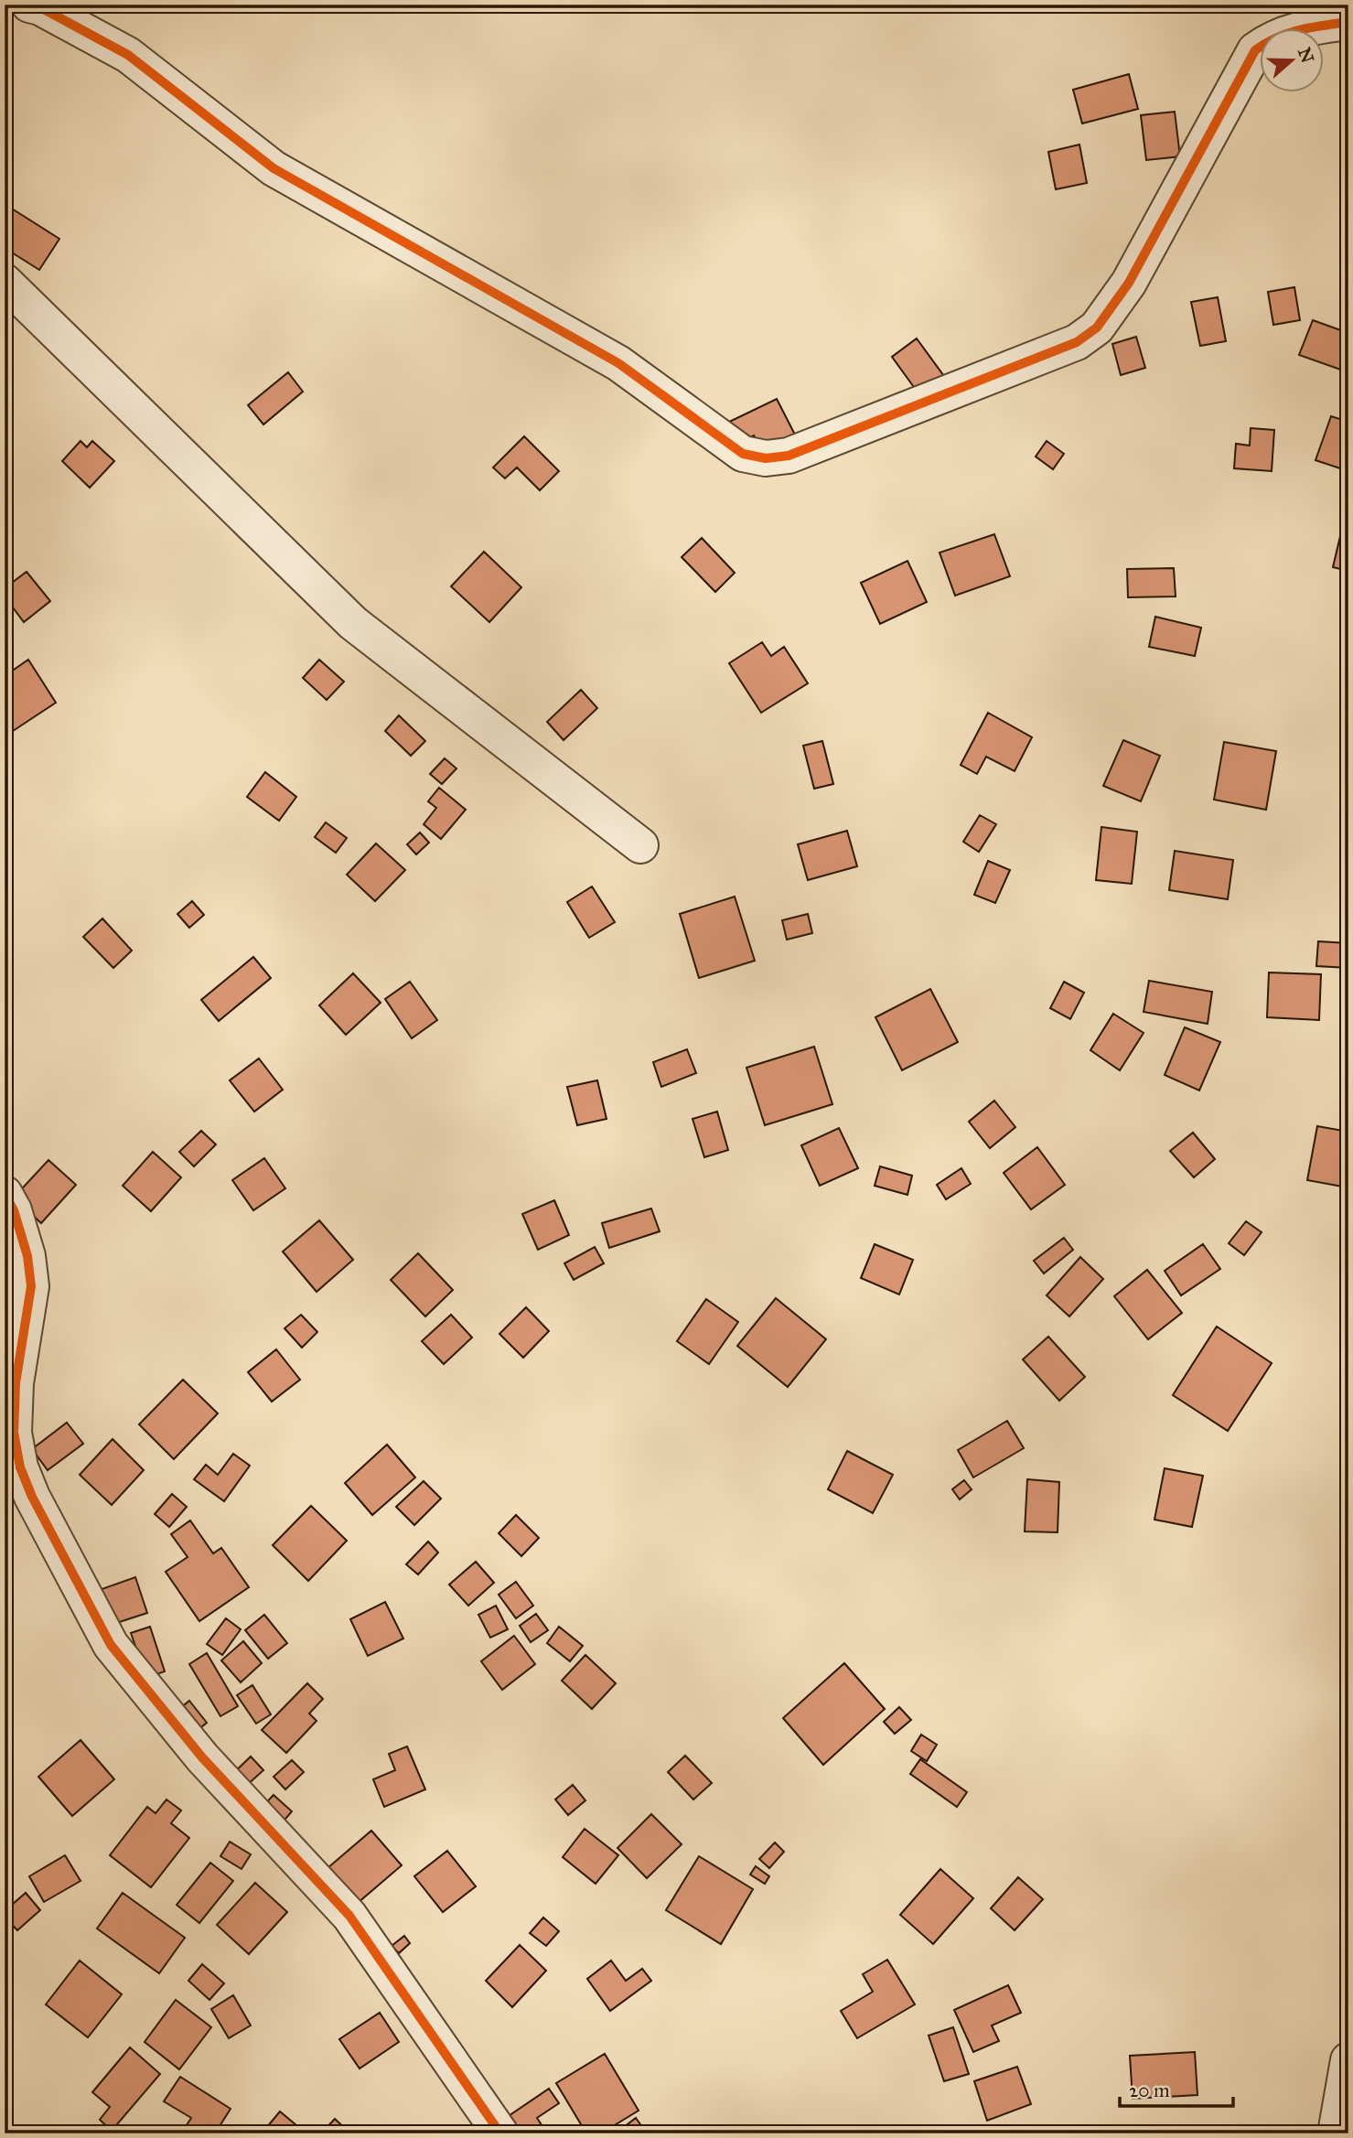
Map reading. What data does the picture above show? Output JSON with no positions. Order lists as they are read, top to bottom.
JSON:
{
  "scale_bar": "20 m",
  "north": "right"
}
